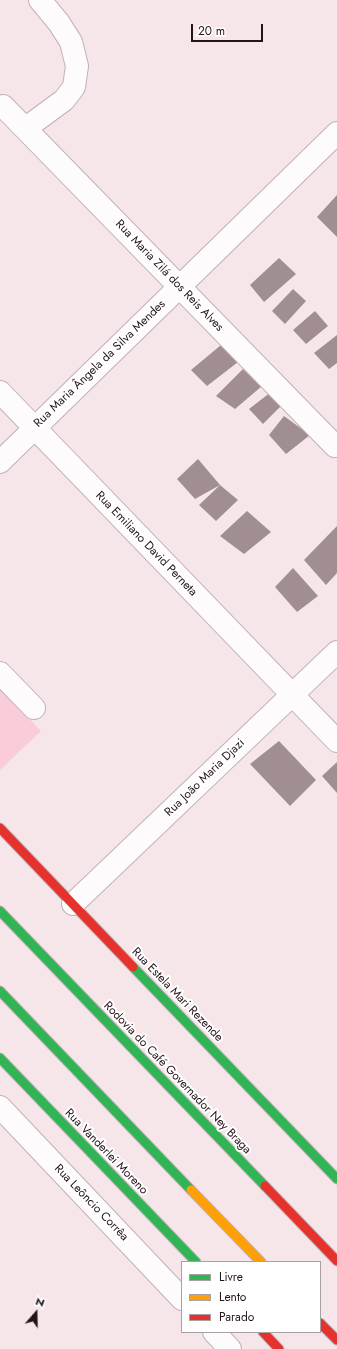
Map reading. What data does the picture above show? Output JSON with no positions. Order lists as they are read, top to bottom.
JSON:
{
  "streets": {
    "main road": ["Rua Estela Mari Rezende", "Rodovia do Café Governador Ney Braga", "Rua Vanderlei Moreno"],
    "street": [
      "Rua Maria Zilá dos Reis Alves",
      "Rua Maria Ângela da Silva Mendes",
      "Rua Emiliano David Perneta",
      "Rua João Maria Djazi",
      "Rua Leôncio Corrêa"
    ]
  },
  "crossings": [
    ["Rua Maria Zilá dos Reis Alves", "Rua Maria Ângela da Silva Mendes"],
    ["Rua Maria Ângela da Silva Mendes", "Rua Emiliano David Perneta"],
    ["Rua Emiliano David Perneta", "Rua João Maria Djazi"],
    ["Rua João Maria Djazi", "Rua Estela Mari Rezende"]
  ],
  "legend": ["Livre", "Lento", "Parado"],
  "scale_bar": "20 m",
  "north": "top"
}
